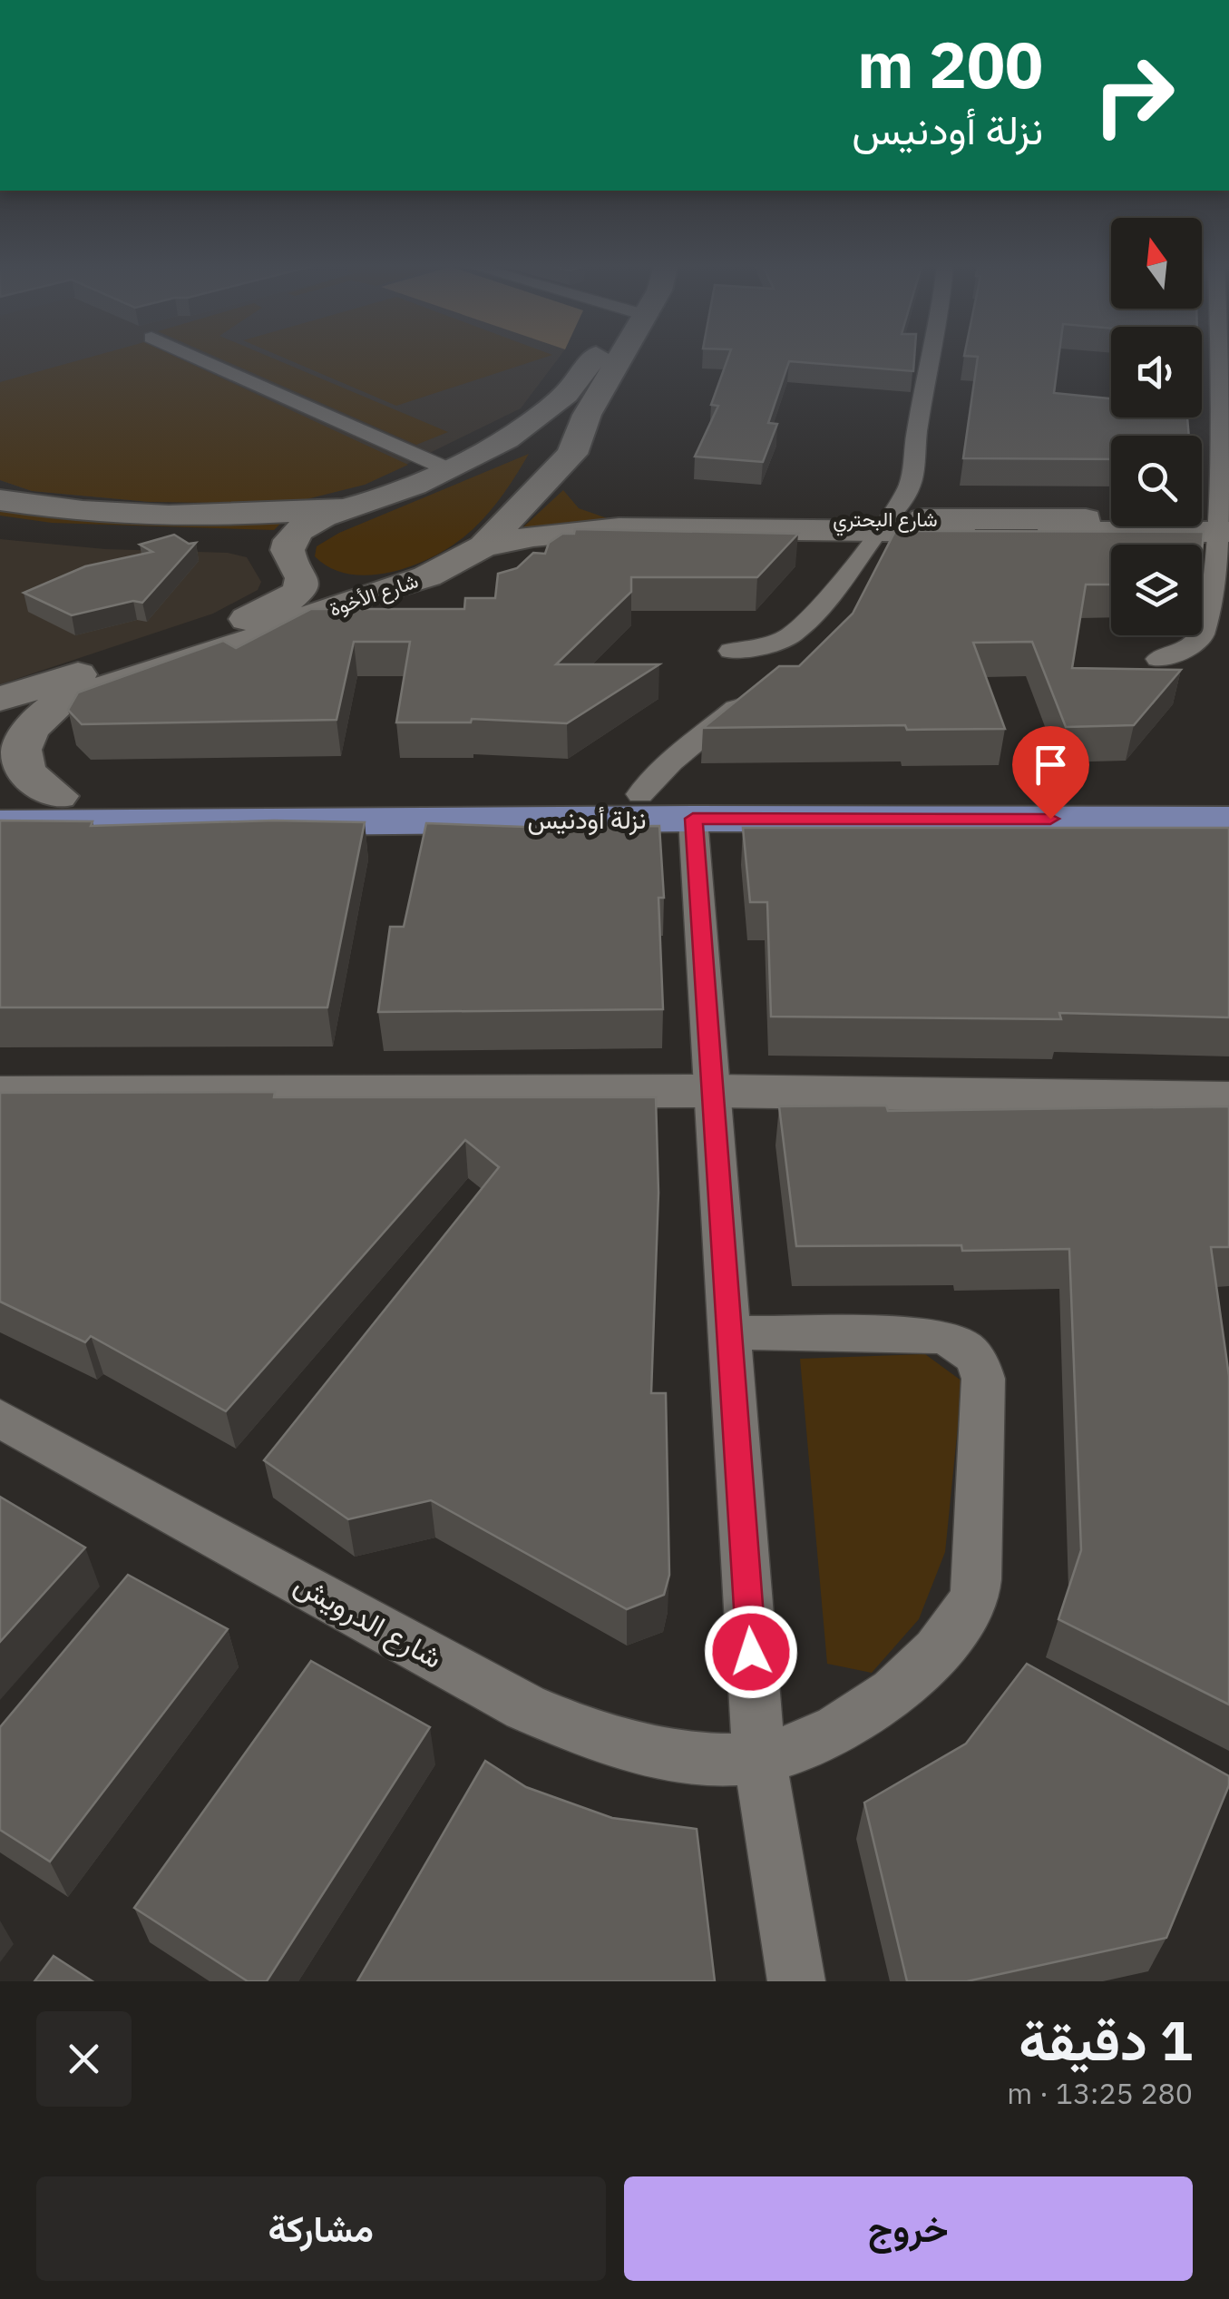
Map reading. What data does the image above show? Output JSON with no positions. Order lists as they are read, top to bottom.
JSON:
{
  "streets": {
    "main road": ["شارع البحتري", "شارع الأخوة", "نزلة أودنيس"],
    "street": ["شارع الدرويش"]
  },
  "crossings": [
    ["شارع البحتري", "شارع الأخوة"]
  ],
  "north": "top",
  "page": {
    "turn": ["200 m", "نزلة أودنيس"],
    "heading": ["1 دقيقة", "280 m · 13:25"],
    "buttons": ["خروج", "مشاركة"]
  }
}
